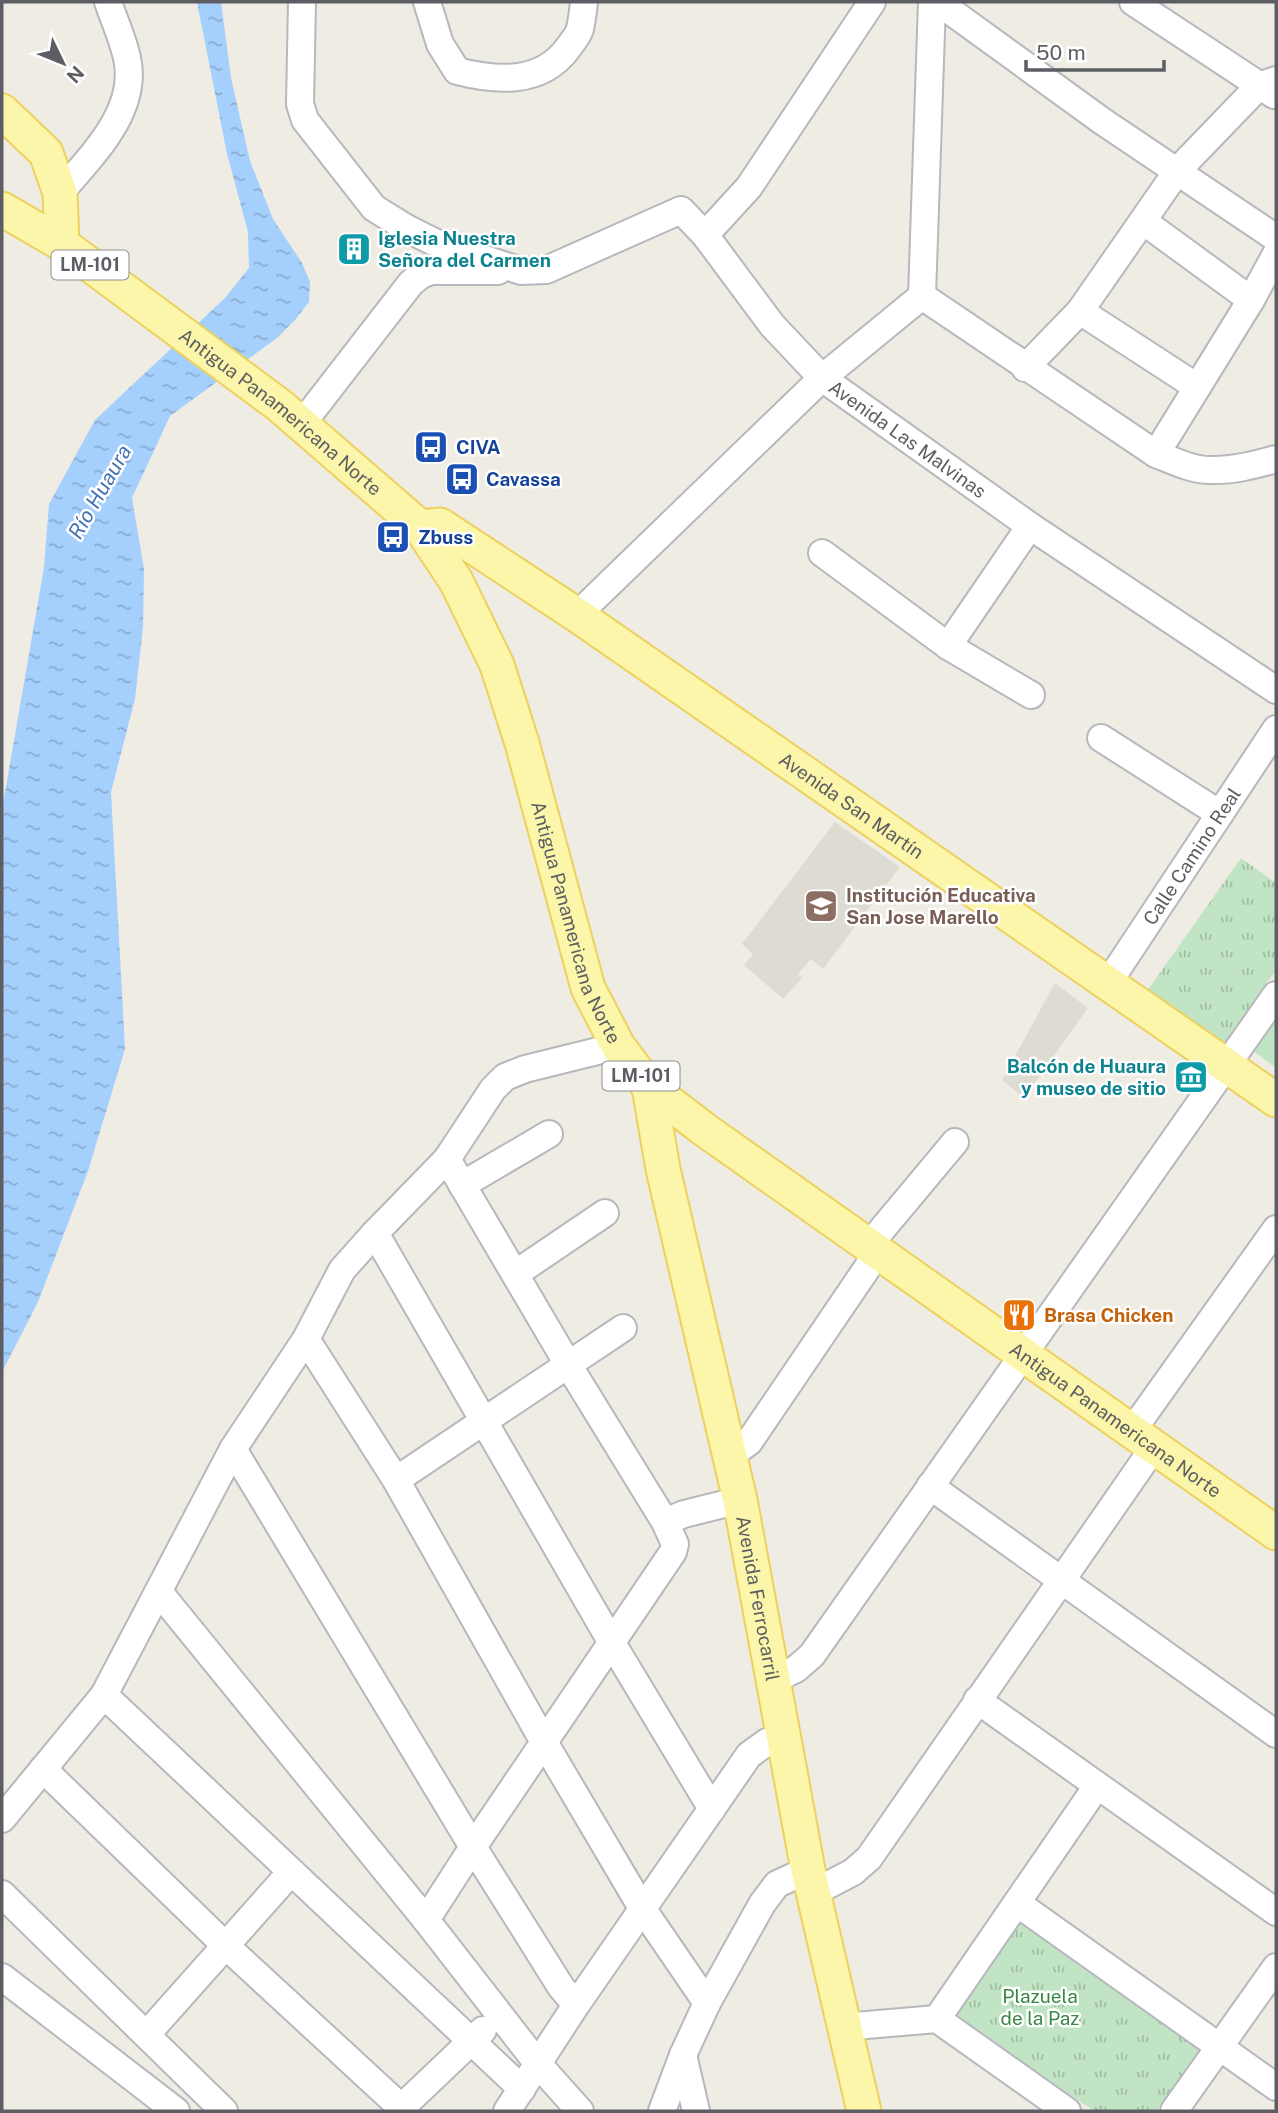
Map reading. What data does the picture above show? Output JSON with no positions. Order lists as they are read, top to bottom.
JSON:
{
  "streets": {
    "main road": [
      "LM-101",
      "Antigua Panamericana Norte",
      "Avenida San Martín",
      "Avenida Ferrocarril"
    ],
    "street": ["Avenida Las Malvinas", "Calle Camino Real"]
  },
  "crossings": [
    ["Antigua Panamericana Norte", "Avenida San Martín"],
    ["Antigua Panamericana Norte", "Avenida Ferrocarril"],
    ["Avenida Las Malvinas", "Avenida San Martín"],
    ["Avenida San Martín", "Calle Camino Real"]
  ],
  "water": ["Río Huaura"],
  "parks": ["Plazuela de la Paz"],
  "places": {
    "building": ["Iglesia Nuestra Señora del Carmen"],
    "bus stop": ["CIVA", "Cavassa", "Zbuss"],
    "school or university": ["Institución Educativa San Jose Marello"],
    "museum": ["Balcón de Huaura y museo de sitio"],
    "restaurant": ["Brasa Chicken"]
  },
  "scale_bar": "50 m",
  "north": "bottom right"
}
